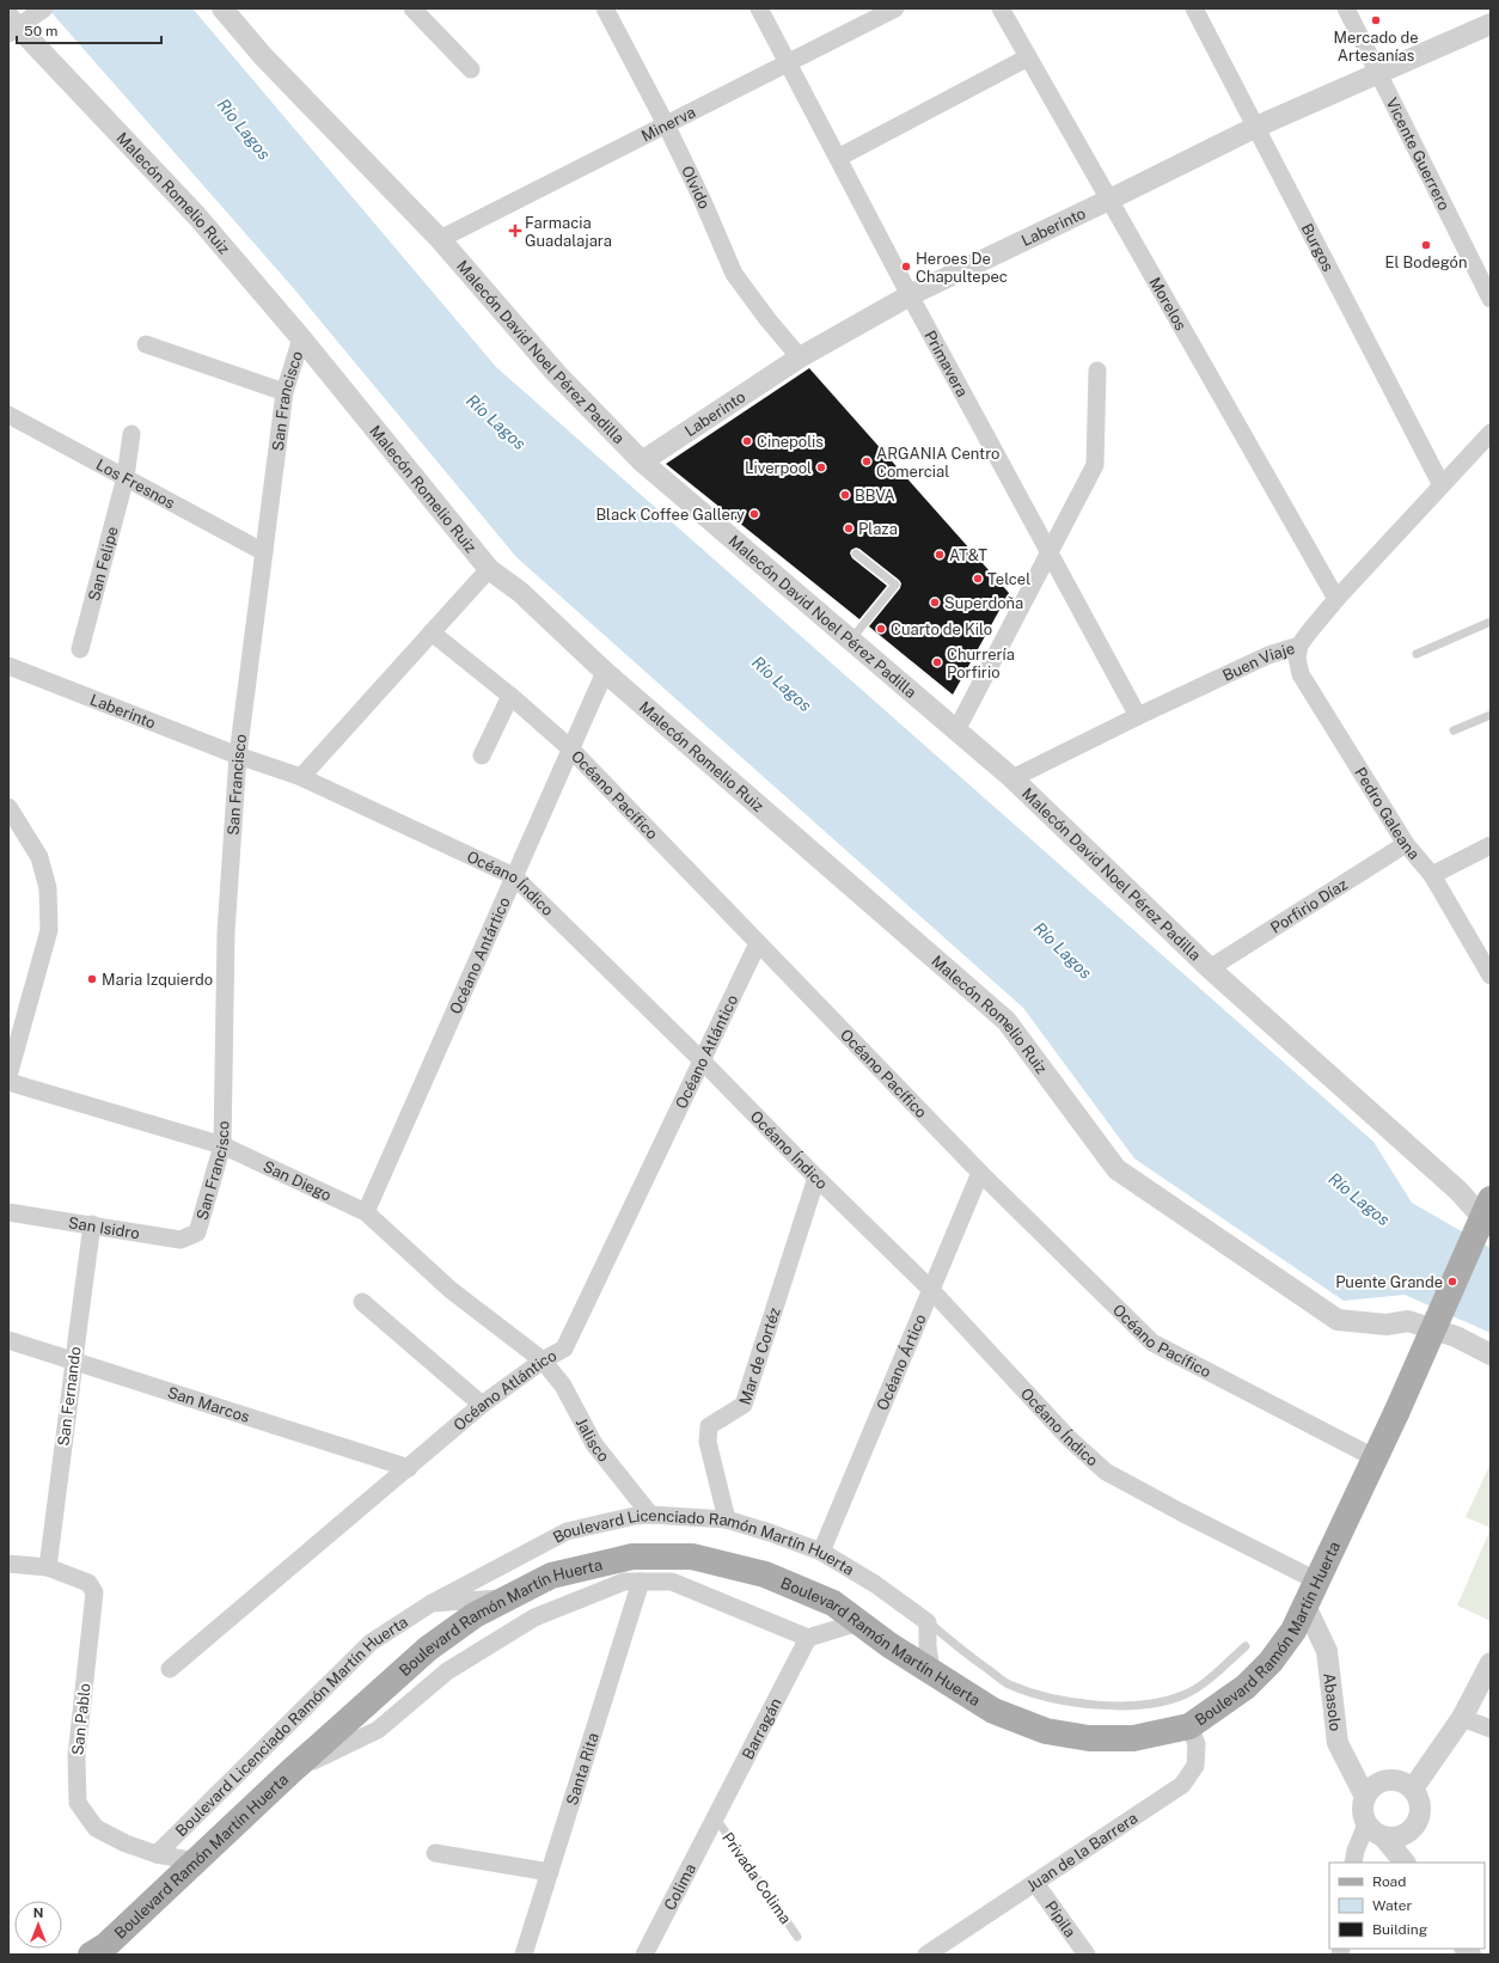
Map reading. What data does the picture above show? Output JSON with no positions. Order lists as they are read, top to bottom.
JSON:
{
  "streets": {
    "main road": ["Boulevard Ramón Martín Huerta"],
    "street": [
      "Minerva",
      "Vicente Guerrero",
      "Olvido",
      "Malecón Romelio Ruiz",
      "Laberinto",
      "Burgos",
      "Morelos",
      "Malecón David Noel Pérez Padilla",
      "Primavera",
      "San Francisco",
      "Los Fresnos",
      "San Felipe",
      "Buen Viaje",
      "Océano Pacífico",
      "Pedro Galeana",
      "Océano Índico",
      "Porfirio Díaz",
      "Océano Antártico",
      "Océano Atlántico",
      "San Diego",
      "San Isidro",
      "Mar de Cortéz",
      "Océano Ártico",
      "San Fernando",
      "San Marcos",
      "Jalisco",
      "Boulevard Licenciado Ramón Martín Huerta",
      "Abasolo",
      "San Pablo",
      "Barragán",
      "Santa Rita",
      "Juan de la Barrera",
      "Colima",
      "Pípila"
    ],
    "lane": ["Privada Colima"]
  },
  "crossings": [
    ["Minerva", "Olvido"],
    ["Minerva", "Malecón David Noel Pérez Padilla"],
    ["Minerva", "Primavera"],
    ["Vicente Guerrero", "Laberinto"],
    ["Olvido", "Laberinto"],
    ["Malecón Romelio Ruiz", "San Francisco"],
    ["Malecón Romelio Ruiz", "Océano Antártico"],
    ["Laberinto", "Burgos"],
    ["Laberinto", "Morelos"],
    ["Laberinto", "Malecón David Noel Pérez Padilla"],
    ["Laberinto", "Primavera"],
    ["Laberinto", "San Francisco"],
    ["Laberinto", "Océano Índico"],
    ["Burgos", "Buen Viaje"],
    ["Morelos", "Buen Viaje"],
    ["Malecón David Noel Pérez Padilla", "Buen Viaje"],
    ["Malecón David Noel Pérez Padilla", "Porfirio Díaz"],
    ["Primavera", "Buen Viaje"],
    ["San Francisco", "Los Fresnos"],
    ["San Francisco", "Océano Índico"],
    ["San Francisco", "San Diego"],
    ["San Francisco", "San Isidro"],
    ["Los Fresnos", "San Felipe"],
    ["Buen Viaje", "Pedro Galeana"],
    ["Océano Pacífico", "Océano Antártico"],
    ["Océano Pacífico", "Océano Atlántico"],
    ["Océano Pacífico", "Océano Ártico"],
    ["Océano Pacífico", "Boulevard Ramón Martín Huerta"],
    ["Pedro Galeana", "Porfirio Díaz"],
    ["Océano Índico", "Océano Antártico"],
    ["Océano Índico", "Océano Atlántico"],
    ["Océano Índico", "Mar de Cortéz"],
    ["Océano Índico", "Océano Ártico"],
    ["Océano Índico", "Boulevard Ramón Martín Huerta"],
    ["Océano Antártico", "San Diego"],
    ["Océano Atlántico", "San Diego"],
    ["Océano Atlántico", "San Marcos"],
    ["Océano Atlántico", "Jalisco"],
    ["San Diego", "Jalisco"],
    ["San Isidro", "San Fernando"],
    ["Mar de Cortéz", "Boulevard Licenciado Ramón Martín Huerta"],
    ["Océano Ártico", "Boulevard Licenciado Ramón Martín Huerta"],
    ["San Fernando", "San Pablo"],
    ["Jalisco", "Boulevard Licenciado Ramón Martín Huerta"],
    ["Boulevard Licenciado Ramón Martín Huerta", "Boulevard Ramón Martín Huerta"],
    ["Boulevard Licenciado Ramón Martín Huerta", "San Pablo"],
    ["Boulevard Ramón Martín Huerta", "Abasolo"],
    ["Boulevard Ramón Martín Huerta", "San Pablo"],
    ["Boulevard Ramón Martín Huerta", "Juan de la Barrera"],
    ["Barragán", "Privada Colima"],
    ["Barragán", "Colima"],
    ["Juan de la Barrera", "Pípila"],
    ["Privada Colima", "Colima"]
  ],
  "water": ["Río Lagos"],
  "places": {
    "other": [
      "Mercado de Artesanías",
      "El Bodegón",
      "Heroes De Chapultepec",
      "Cinepolis",
      "ARGANIA Centro Comercial",
      "Liverpool",
      "BBVA",
      "Black Coffee Gallery",
      "Plaza",
      "AT&T",
      "Telcel",
      "Superdoña",
      "Cuarto de Kilo",
      "Churrería Porfirio",
      "Maria Izquierdo",
      "Puente Grande"
    ],
    "health": ["Farmacia Guadalajara"]
  },
  "legend": ["Road", "Water", "Building"],
  "scale_bar": "50 m",
  "north": "top"
}
